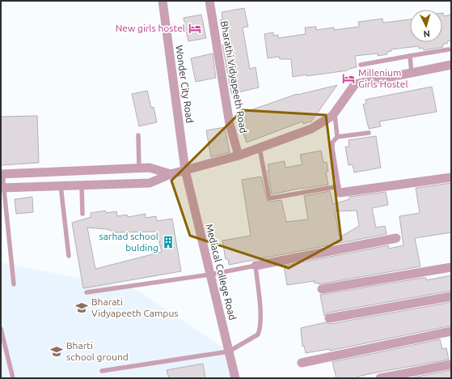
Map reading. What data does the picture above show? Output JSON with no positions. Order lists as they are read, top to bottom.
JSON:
{
  "streets": {
    "street": ["Bharathi Vidyapeeth Road", "Wonder City Road", "Mediacal College Road"]
  },
  "crossings": [
    ["Wonder City Road", "Mediacal College Road"]
  ],
  "places": {
    "hotel": ["New girls hostel", "Millenium Girls Hostel"],
    "building": ["sarhad school bulding"],
    "school or university": ["Bharati Vidyapeeth Campus", "Bharti school ground"]
  },
  "north": "bottom"
}
